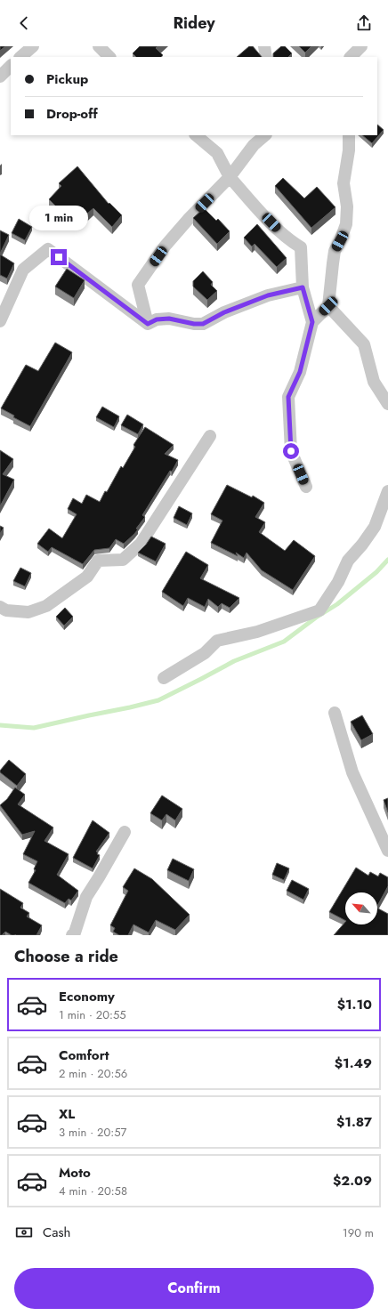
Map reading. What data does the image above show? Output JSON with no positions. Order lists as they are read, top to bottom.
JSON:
{
  "north": "top left",
  "page": {
    "header": "Ridey",
    "banner": ["Pickup", "Drop-off"],
    "bubble": "1 min",
    "heading": "Choose a ride",
    "list": [
      {
        "name": "Economy",
        "note": "1 min · 20:55",
        "value": "$1.10"
      },
      {
        "name": "Comfort",
        "note": "2 min · 20:56",
        "value": "$1.49"
      },
      {
        "name": "XL",
        "note": "3 min · 20:57",
        "value": "$1.87"
      },
      {
        "name": "Moto",
        "note": "4 min · 20:58",
        "value": "$2.09"
      }
    ],
    "pay": ["Cash", "190 m"],
    "buttons": "Confirm"
  }
}
